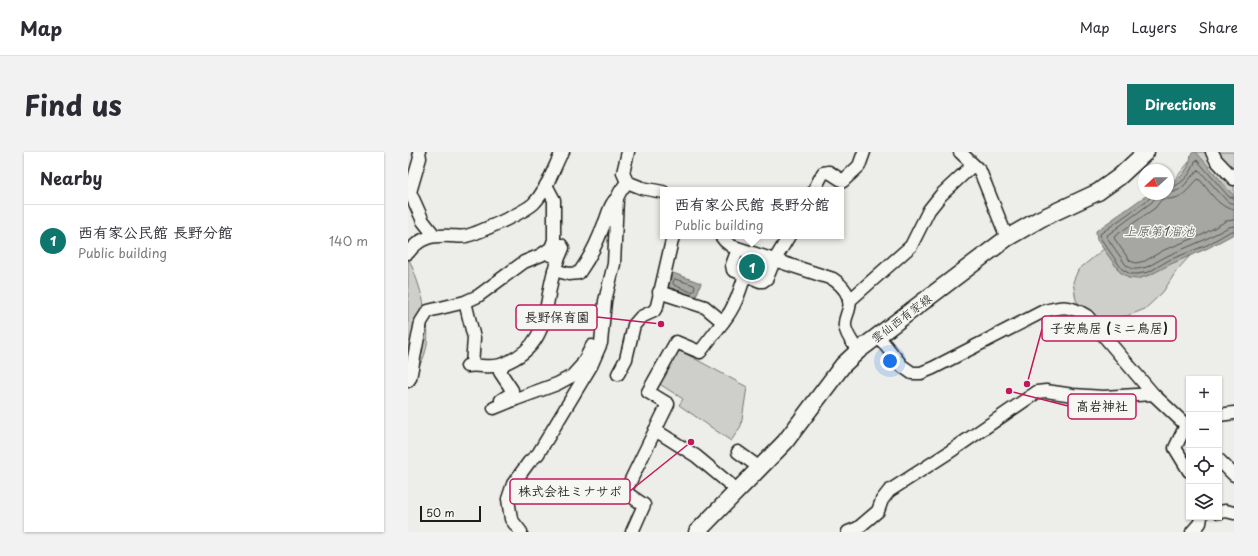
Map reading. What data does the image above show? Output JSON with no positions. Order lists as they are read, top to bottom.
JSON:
{
  "streets": {
    "main road": ["雲仙西有家線"]
  },
  "water": ["上原第1溜池"],
  "places": [
    "長野保育園",
    "子安鳥居 (ミニ鳥居)",
    "高岩神社",
    "株式会社ミナサポ"
  ],
  "scale_bar": "50 m",
  "north": "left",
  "page": {
    "header": "Map",
    "nav": ["Map", "Layers", "Share"],
    "title": "Find us",
    "buttons": "Directions",
    "heading": "Nearby",
    "popup": ["西有家公民館 長野分館", "Public building"],
    "list": [
      {
        "mark": "1",
        "name": "西有家公民館 長野分館",
        "note": "Public building",
        "value": "140 m"
      }
    ],
    "pins": "1",
    "map_buttons": ["+", "−"],
    "scale": "50 m"
  }
}
